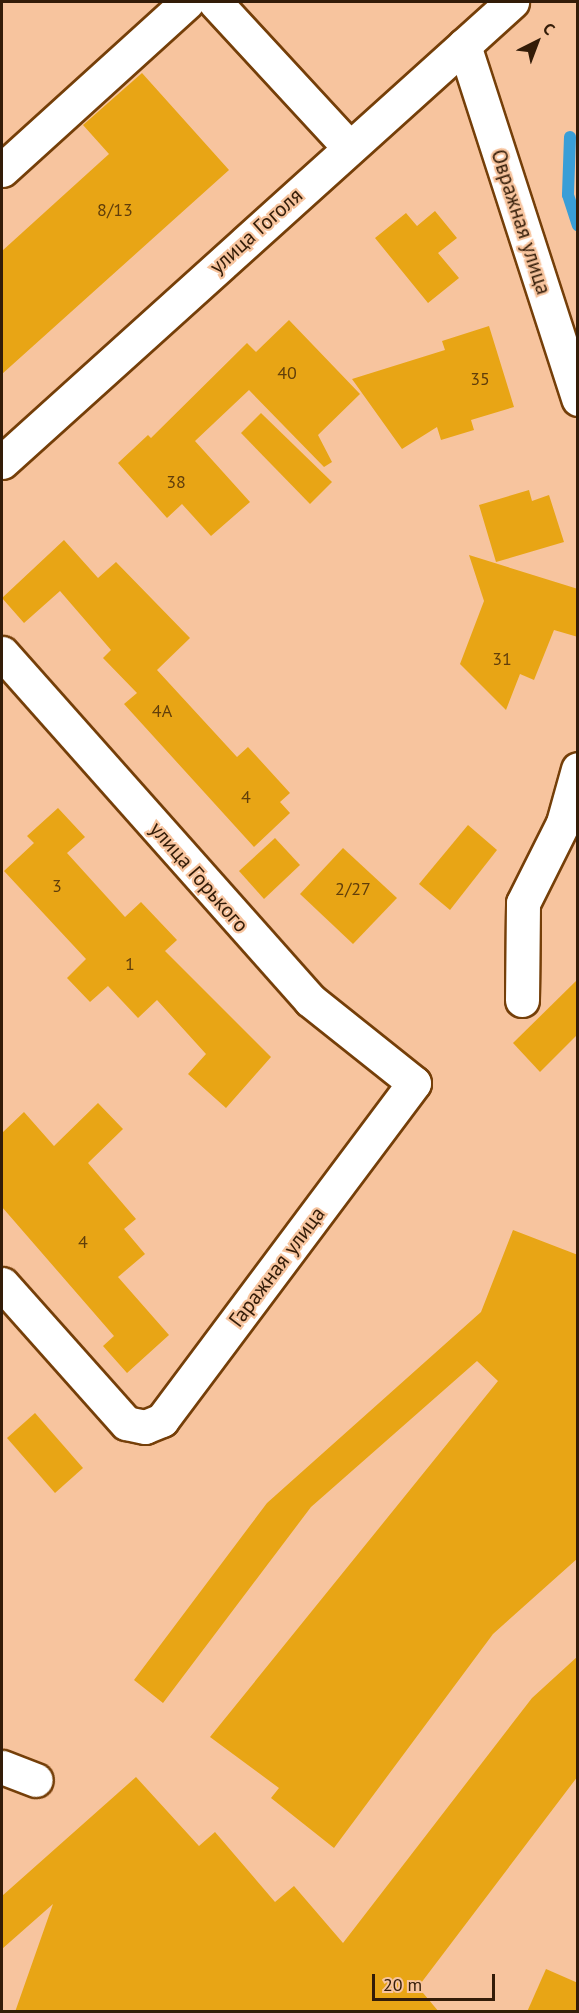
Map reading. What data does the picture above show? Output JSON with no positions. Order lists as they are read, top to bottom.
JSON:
{
  "streets": {
    "street": [
      "Овражная улица",
      "улица Гоголя",
      "улица Горького",
      "Гаражная улица"
    ]
  },
  "crossings": [
    ["Овражная улица", "улица Гоголя"],
    ["улица Горького", "Гаражная улица"]
  ],
  "house_numbers": [
    "8/13",
    "40",
    "35",
    "38",
    "31",
    "4А",
    "4",
    "3",
    "2/27",
    "1",
    "4"
  ],
  "scale_bar": "20 m",
  "north": "top right"
}
